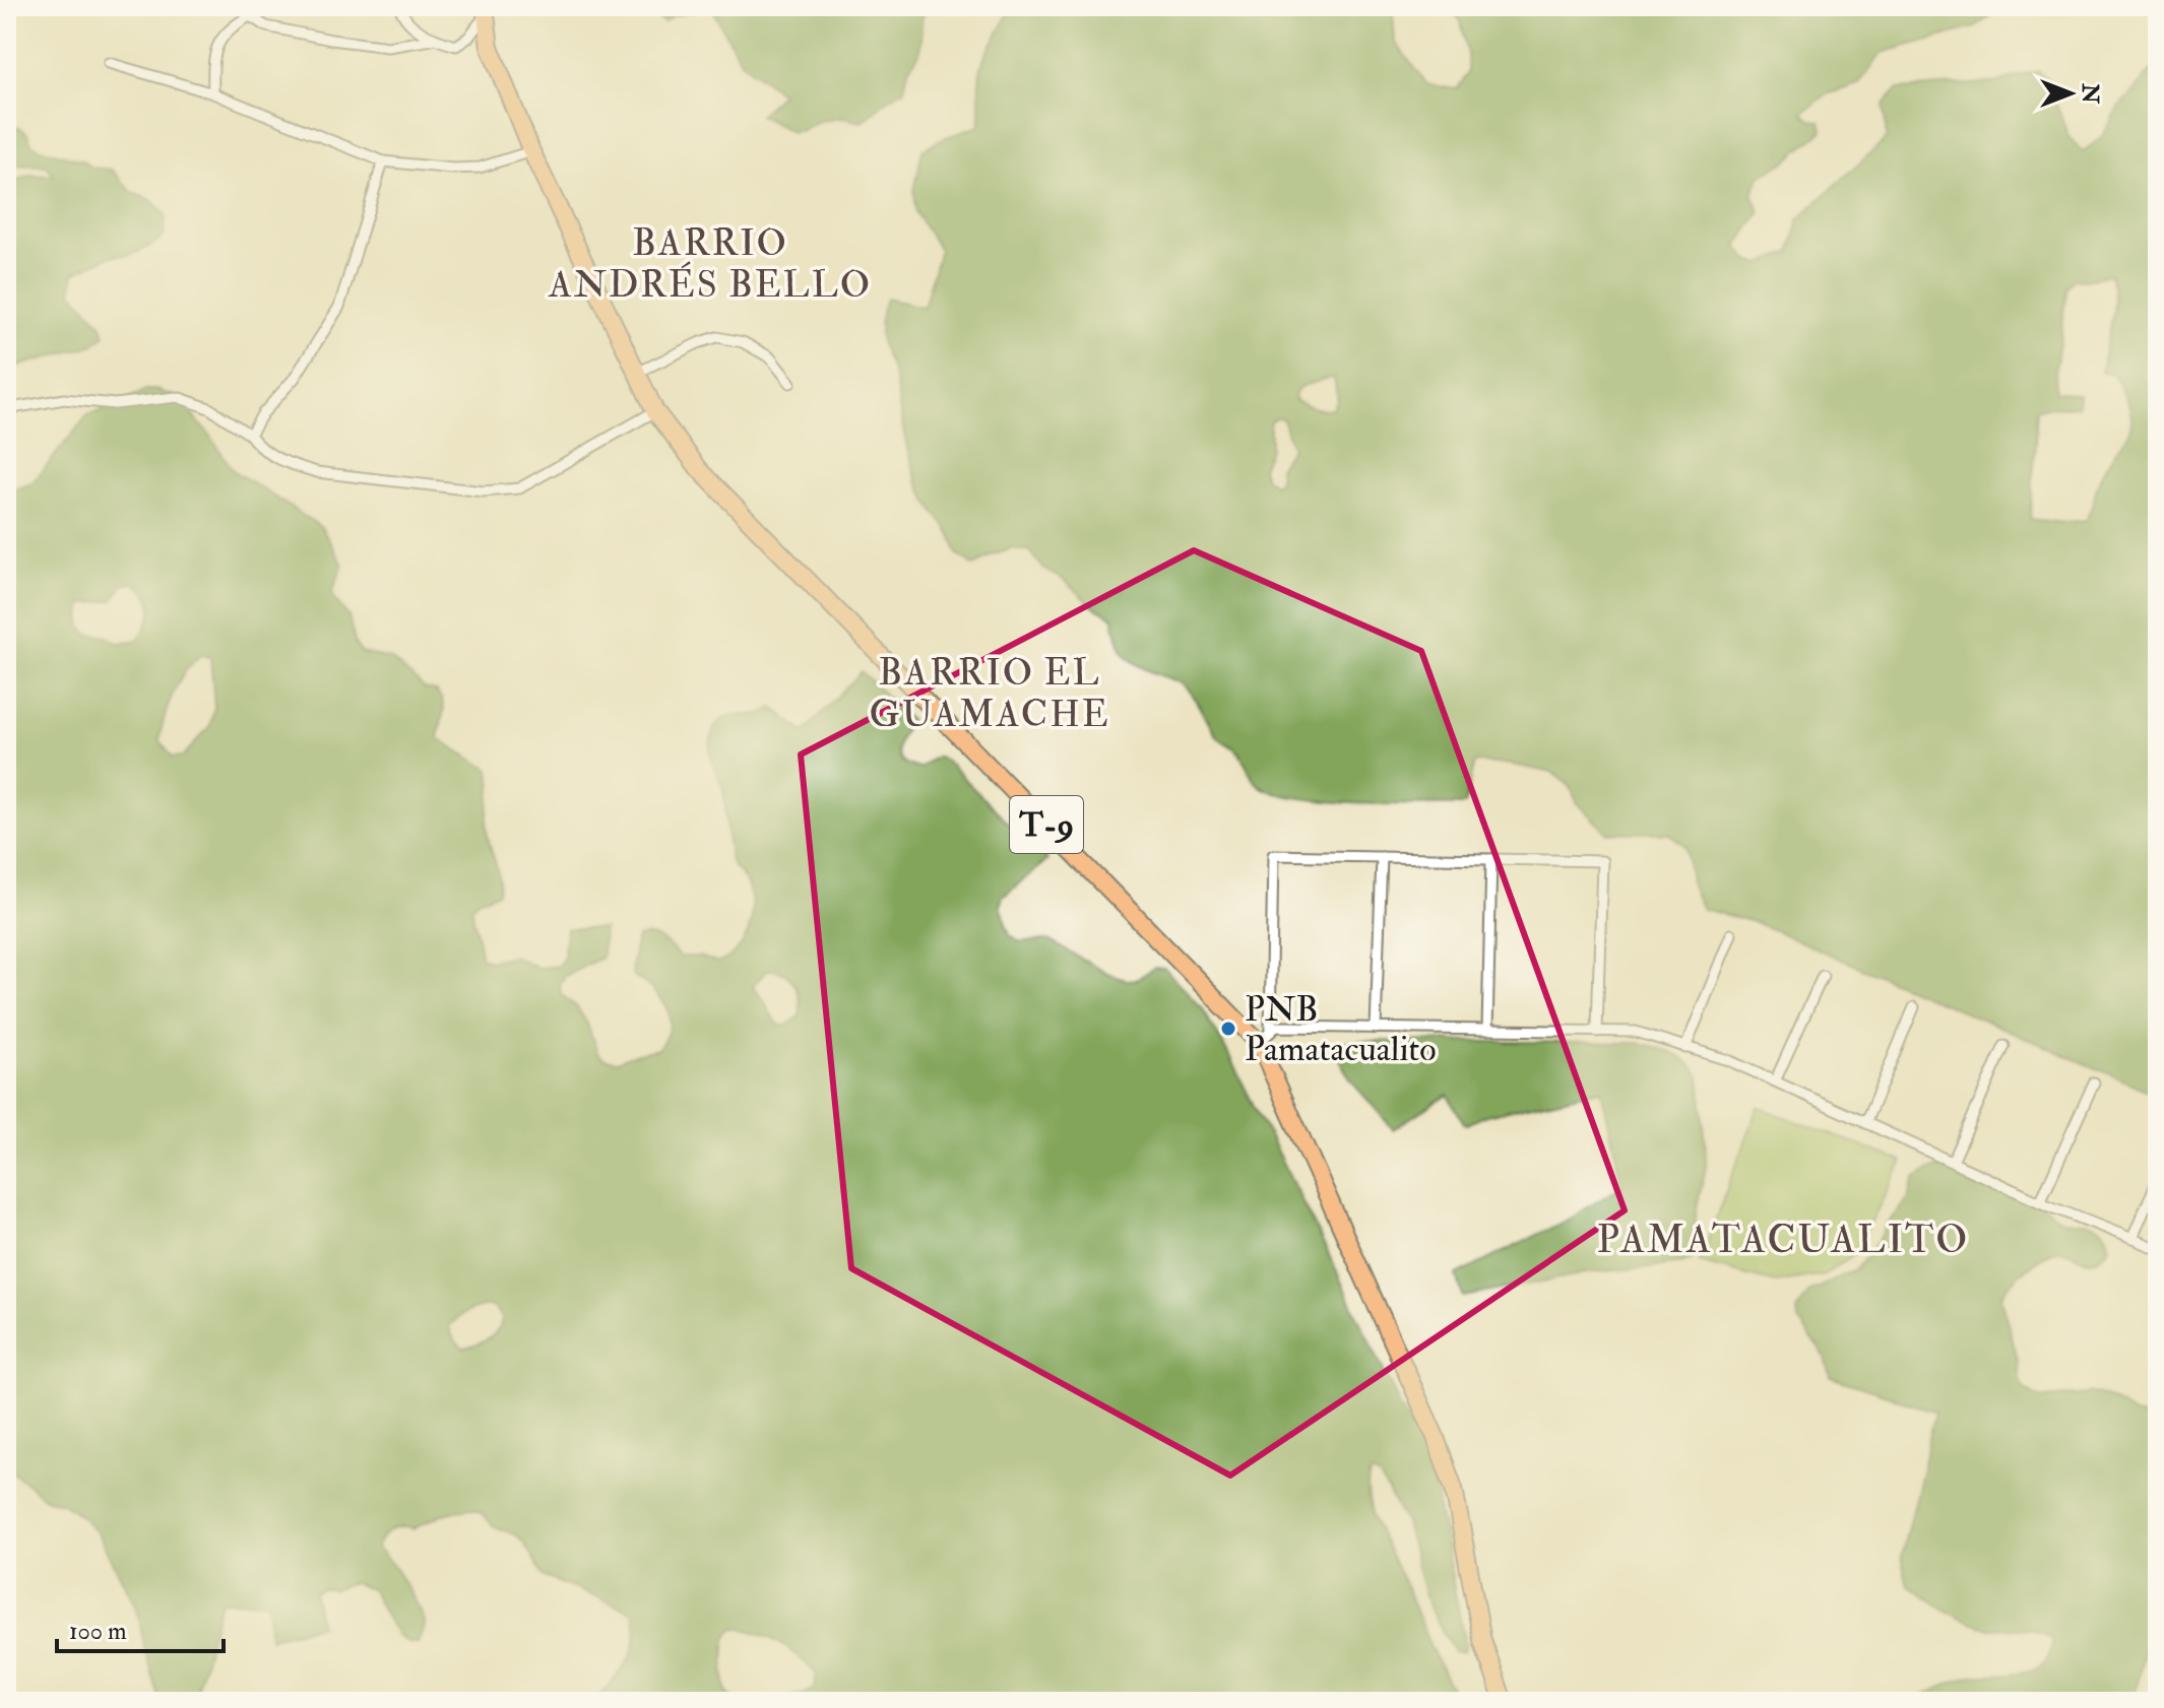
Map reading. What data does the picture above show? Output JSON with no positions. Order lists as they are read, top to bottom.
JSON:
{
  "streets": {
    "highway": ["T-9"]
  },
  "districts": ["BARRIO ANDRÉS BELLO", "BARRIO EL GUAMACHE", "PAMATACUALITO"],
  "places": ["PNB Pamatacualito"],
  "scale_bar": "100 m",
  "north": "right"
}
